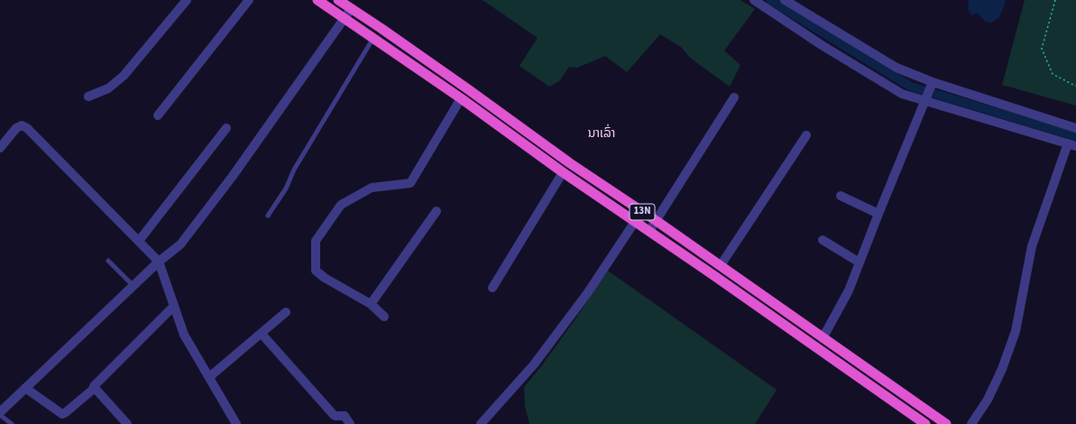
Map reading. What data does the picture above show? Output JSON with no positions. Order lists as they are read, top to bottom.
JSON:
{
  "streets": {
    "highway": ["13N"]
  },
  "districts": ["ນາເລົ່າ"]
}
